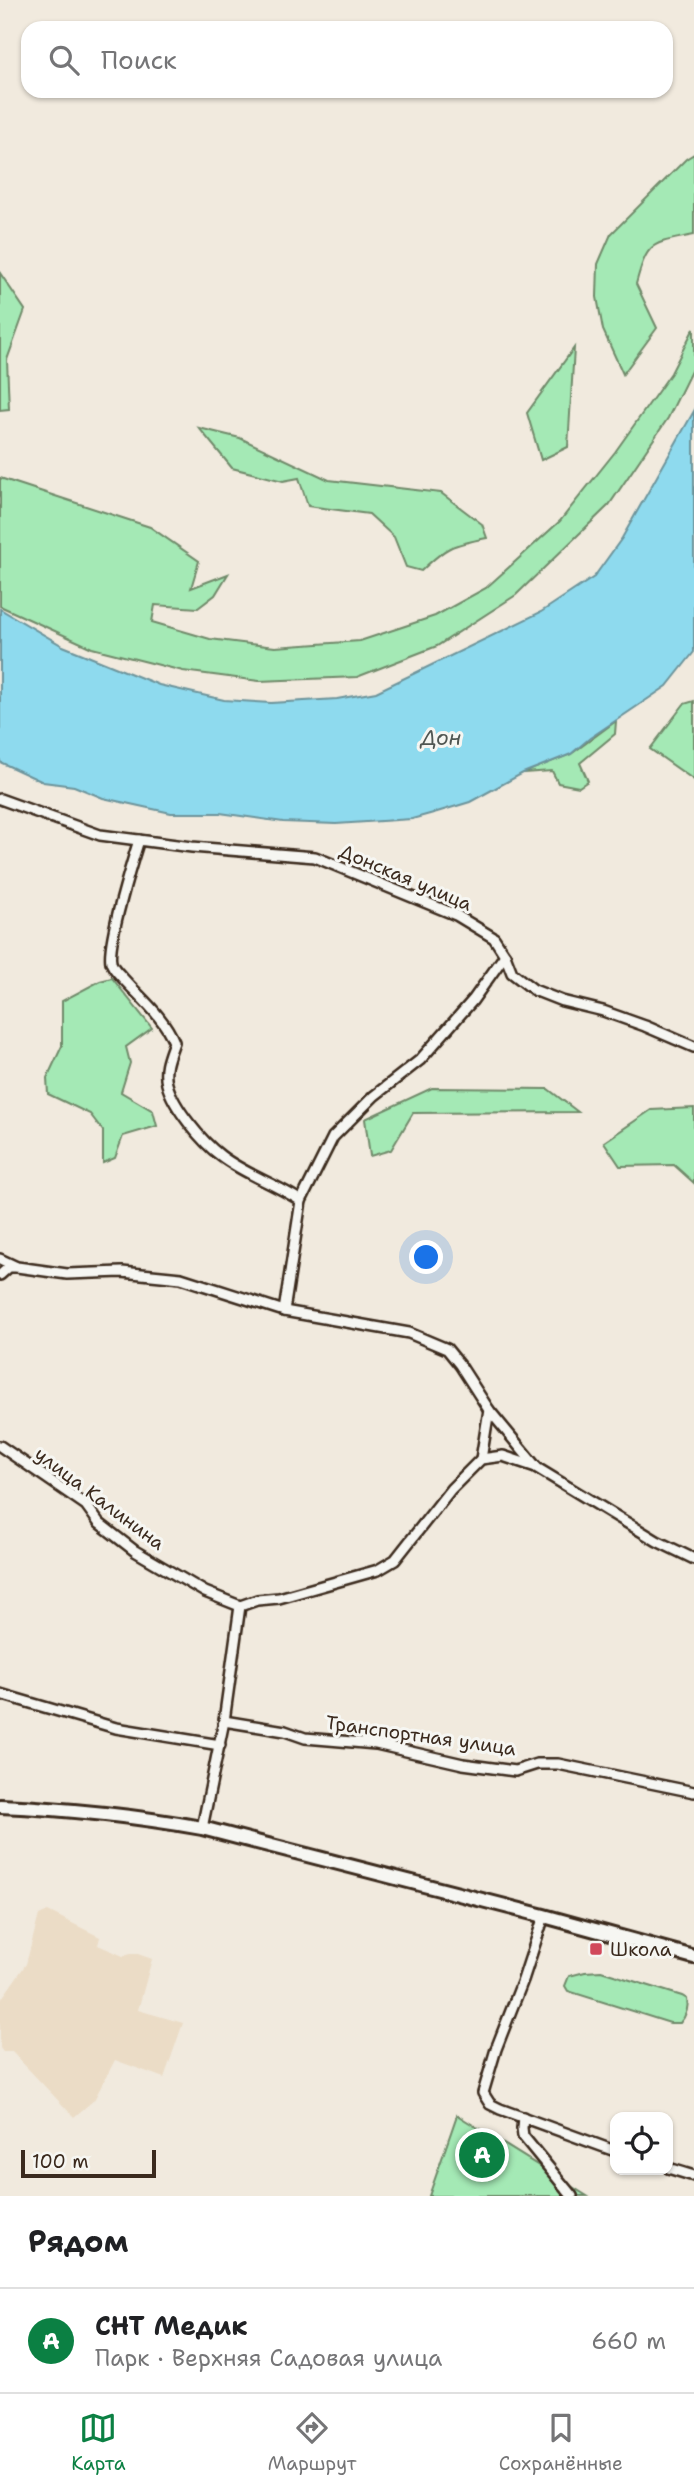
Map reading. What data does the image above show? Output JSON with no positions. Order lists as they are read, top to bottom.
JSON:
{
  "streets": {
    "street": ["Донская улица", "улица Калинина", "Транспортная улица"]
  },
  "water": ["Дон"],
  "places": {
    "transit": ["Школа"]
  },
  "scale_bar": "100 m",
  "page": {
    "search": "Поиск",
    "pins": "A",
    "scale": "100 m",
    "heading": "Рядом",
    "list": [
      {
        "mark": "A",
        "name": "СНТ Медик",
        "note": "Парк · Верхняя Садовая улица",
        "value": "660 m"
      }
    ],
    "nav": ["Карта", "Маршрут", "Сохранённые"]
  }
}
